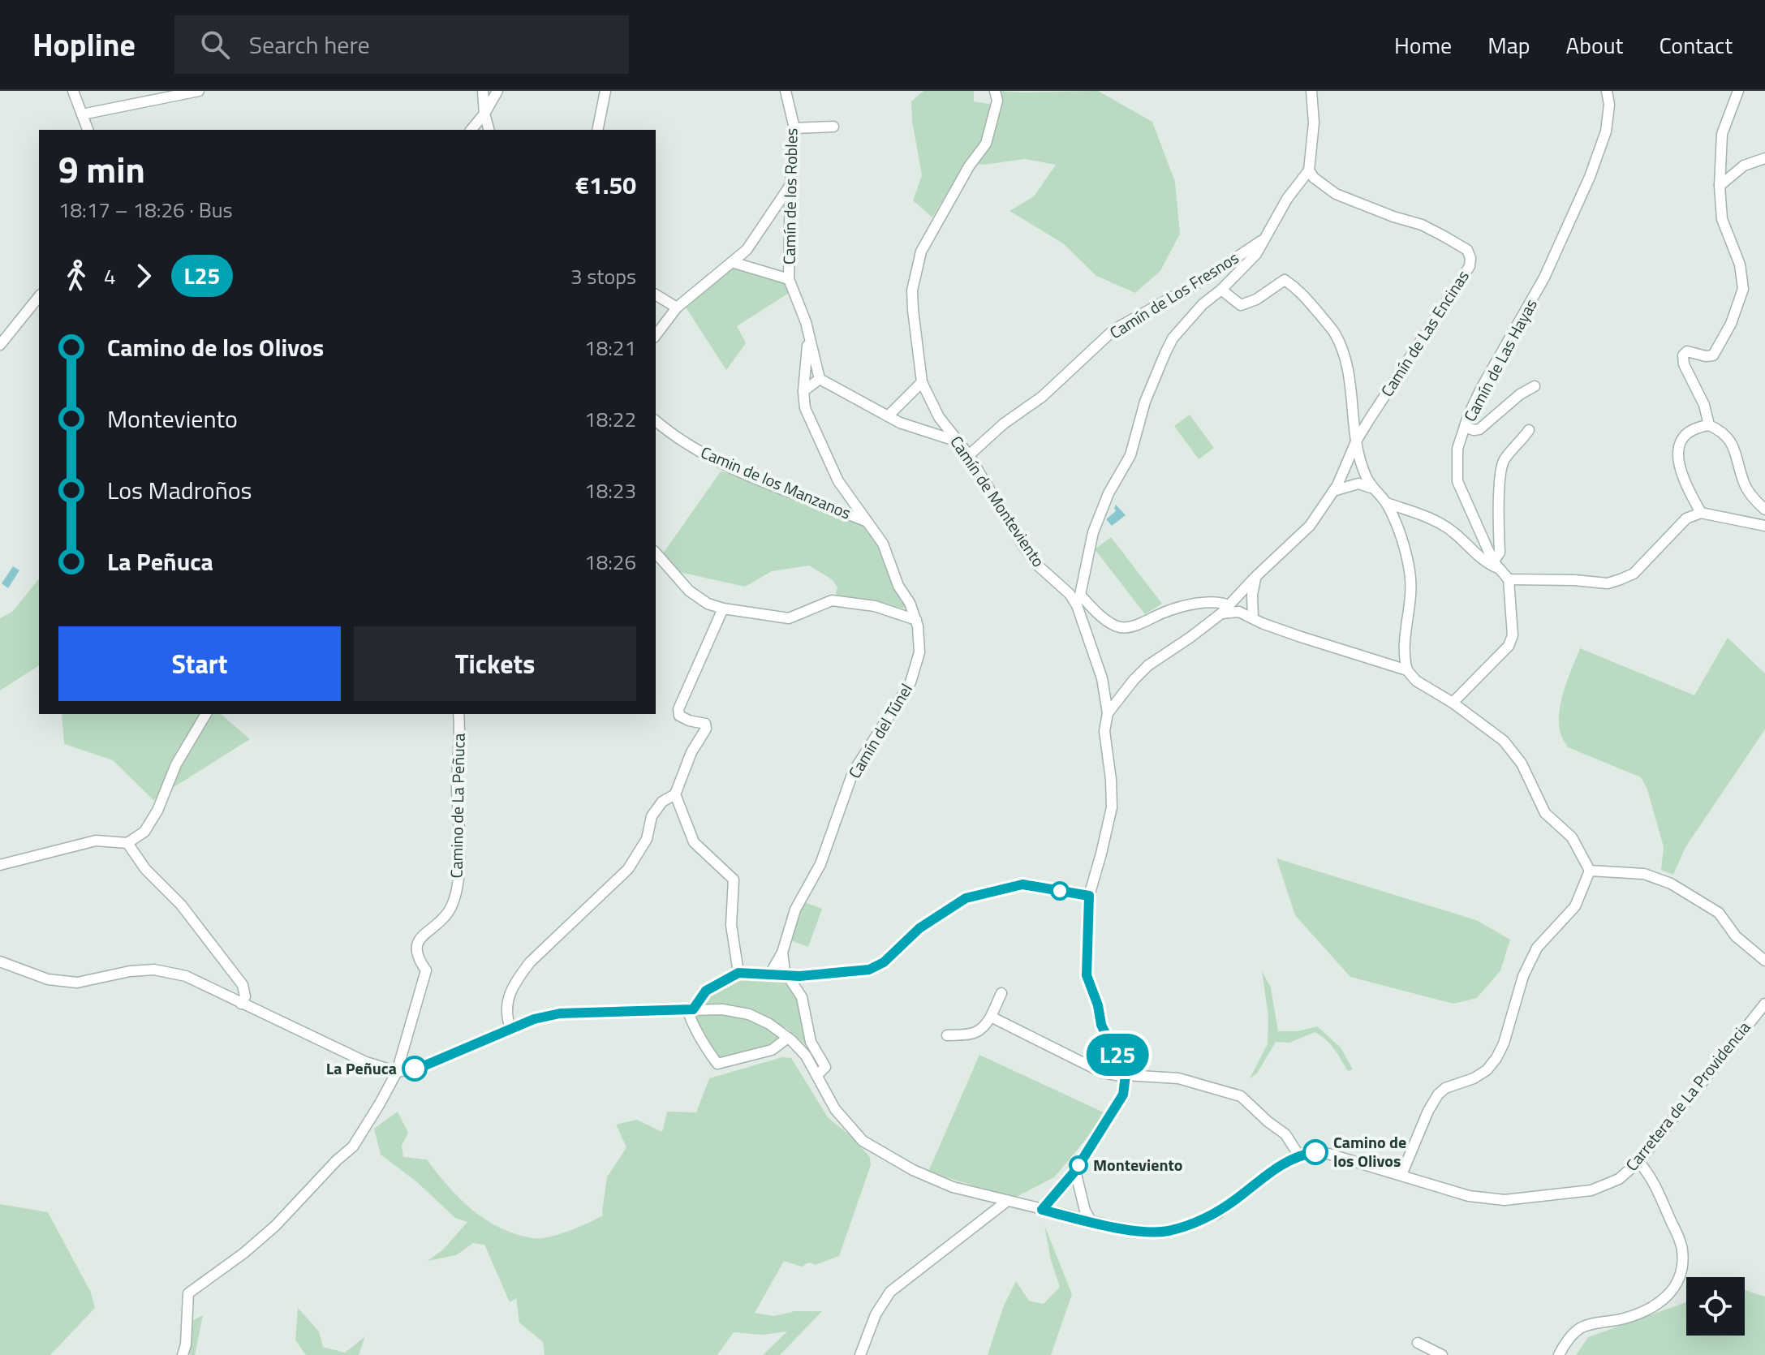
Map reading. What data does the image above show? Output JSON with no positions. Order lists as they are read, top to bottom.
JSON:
{
  "streets": {
    "street": [
      "Camín de los Robles",
      "Camín de Los Fresnos",
      "Camín de Las Encinas",
      "Camín de Las Hayas",
      "Camin de los Manzanos",
      "Camín de Monteviento",
      "Camín del Túnel",
      "Camino de La Peñuca",
      "Carretera de La Providencia"
    ]
  },
  "crossings": [
    ["Camín de los Robles", "Camín del Túnel"],
    ["Camín de Los Fresnos", "Camín de Monteviento"],
    ["Camín de Las Encinas", "Camín de Monteviento"],
    ["Camin de los Manzanos", "Camín del Túnel"]
  ],
  "places": ["La Peñuca", "Camino de los Olivos", "Monteviento"],
  "lines": ["bus line L25"],
  "page": {
    "header": "Hopline",
    "search": "Search here",
    "nav": [
      "Home",
      "Map",
      "About",
      "Contact"
    ],
    "on_map": "L25",
    "heading": ["9 min", "18:17 – 18:26 · Bus", "€1.50"],
    "legs": ["4", "L25", "3 stops"],
    "list": [
      {
        "name": "Camino de los Olivos",
        "value": "18:21"
      },
      {
        "name": "Monteviento",
        "value": "18:22"
      },
      {
        "name": "Los Madroños",
        "value": "18:23"
      },
      {
        "name": "La Peñuca",
        "value": "18:26"
      }
    ],
    "buttons": ["Start", "Tickets"]
  }
}
